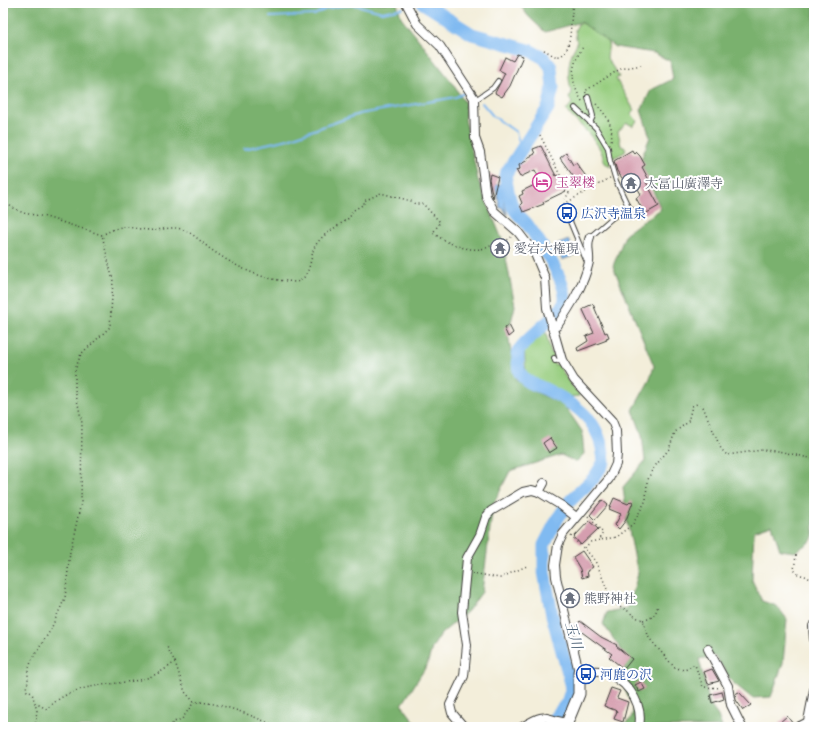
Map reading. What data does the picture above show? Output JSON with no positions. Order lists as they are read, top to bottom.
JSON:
{
  "water": ["玉川"],
  "places": {
    "hotel": ["玉翠楼"],
    "temple": ["太冨山廣澤寺", "愛宕大権現", "熊野神社"],
    "bus stop": ["広沢寺温泉", "河鹿の沢"]
  }
}
